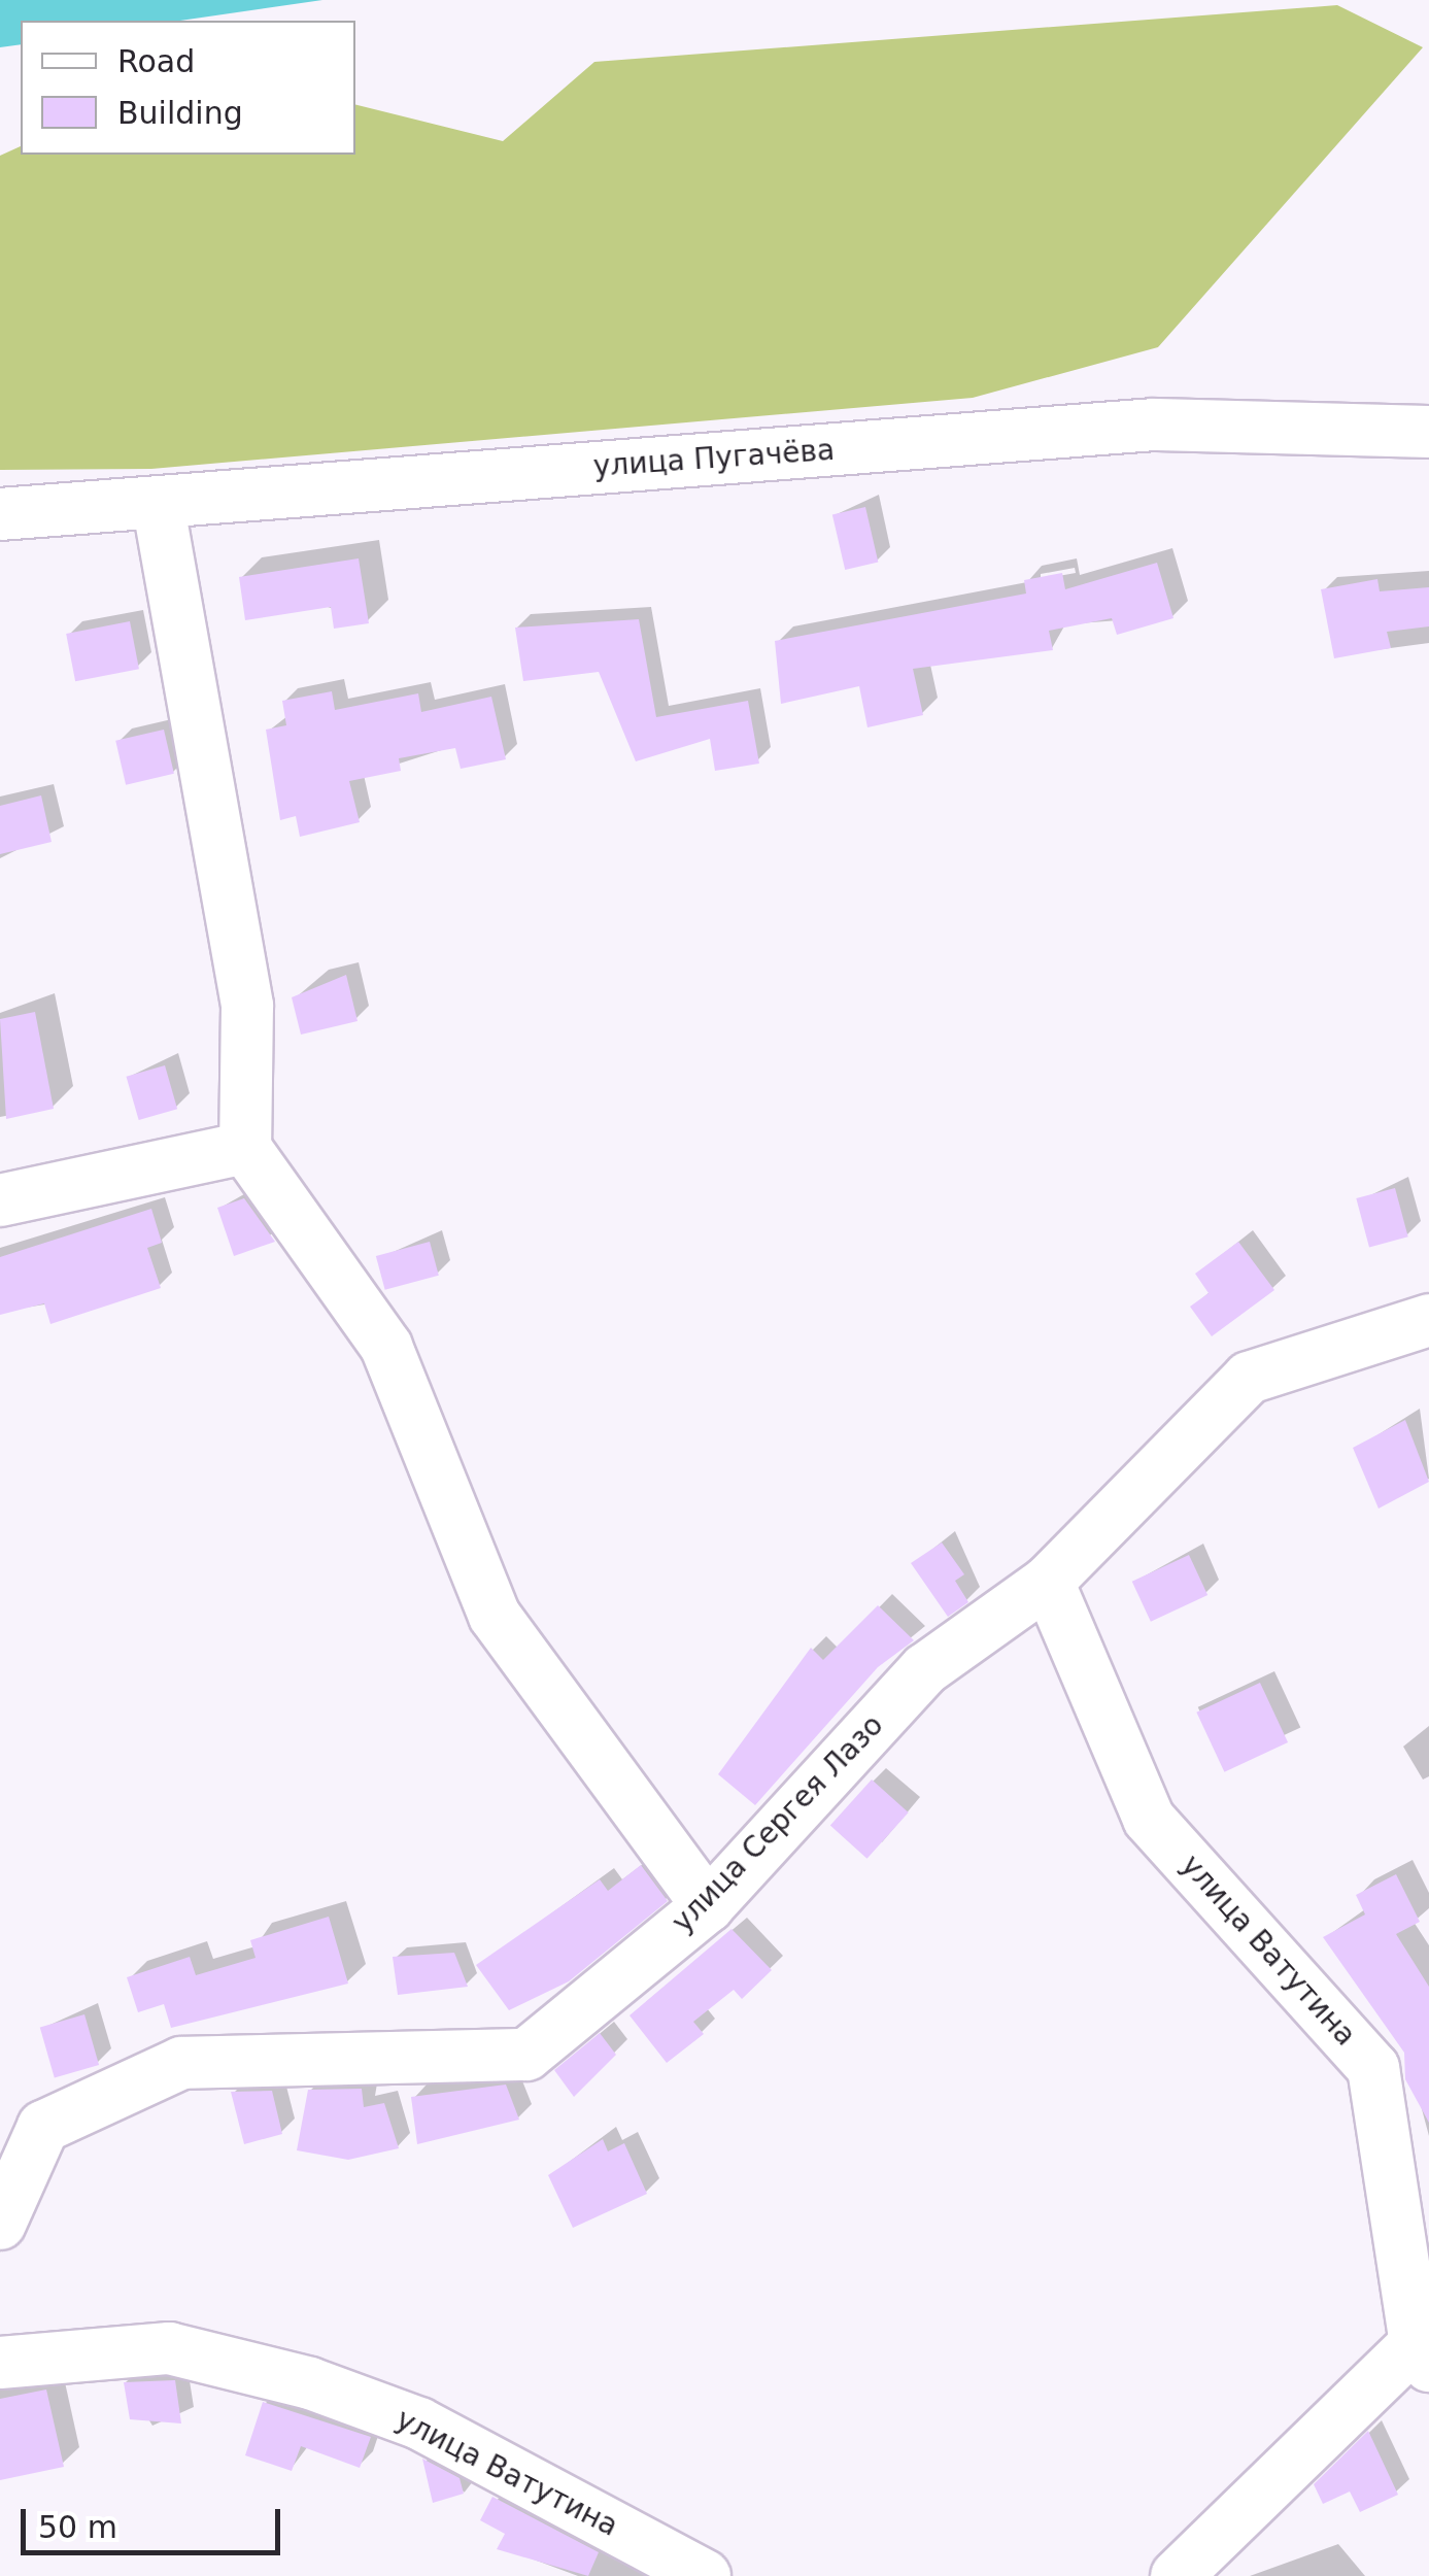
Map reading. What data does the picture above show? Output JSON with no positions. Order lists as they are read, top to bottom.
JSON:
{
  "streets": {
    "street": ["улица Пугачёва", "улица Сергея Лазо", "улица Ватутина"]
  },
  "crossings": [
    ["улица Сергея Лазо", "улица Ватутина"]
  ],
  "legend": ["Road", "Building"],
  "scale_bar": "50 m"
}
